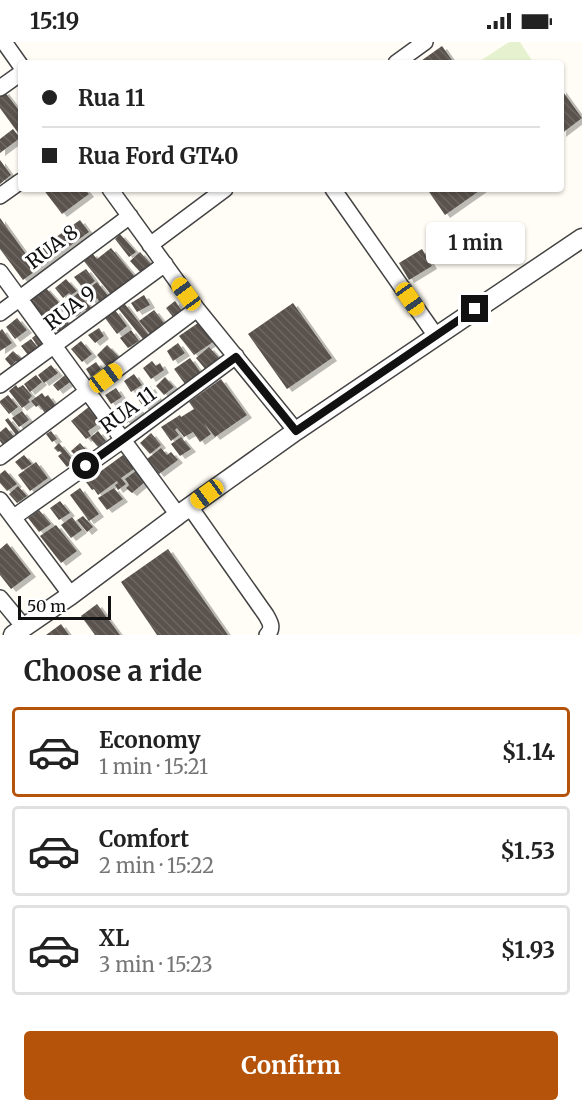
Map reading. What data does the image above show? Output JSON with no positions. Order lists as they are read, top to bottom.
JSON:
{
  "streets": {
    "street": ["RUA 8", "RUA 9", "RUA 11"]
  },
  "scale_bar": "50 m",
  "page": {
    "status": "15:19",
    "banner": ["Rua 11", "Rua Ford GT40"],
    "bubble": "1 min",
    "scale": "50 m",
    "heading": "Choose a ride",
    "list": [
      {
        "name": "Economy",
        "note": "1 min · 15:21",
        "value": "$1.14"
      },
      {
        "name": "Comfort",
        "note": "2 min · 15:22",
        "value": "$1.53"
      },
      {
        "name": "XL",
        "note": "3 min · 15:23",
        "value": "$1.93"
      }
    ],
    "buttons": "Confirm"
  }
}
